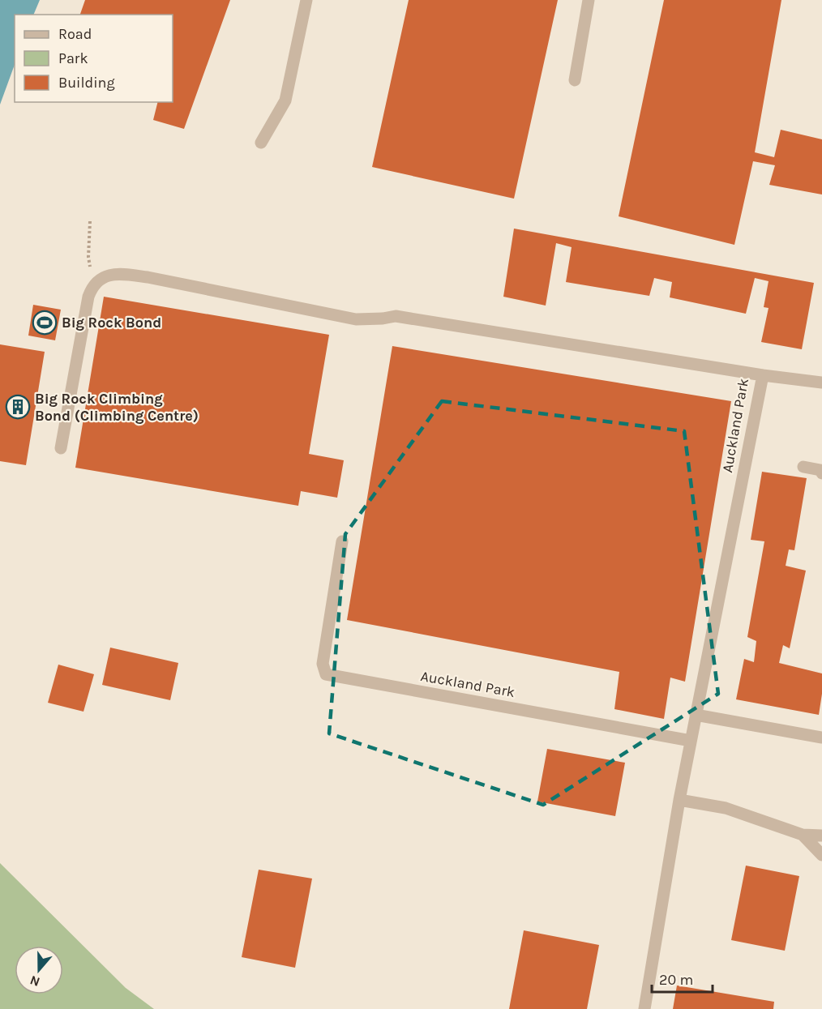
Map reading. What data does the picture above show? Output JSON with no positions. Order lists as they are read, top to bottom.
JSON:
{
  "streets": {
    "street": ["Auckland Park"]
  },
  "places": {
    "sports": ["Big Rock Bond"],
    "building": ["Big Rock Climbing Bond (Climbing Centre)"]
  },
  "legend": ["Road", "Park", "Building"],
  "scale_bar": "20 m",
  "north": "bottom"
}
